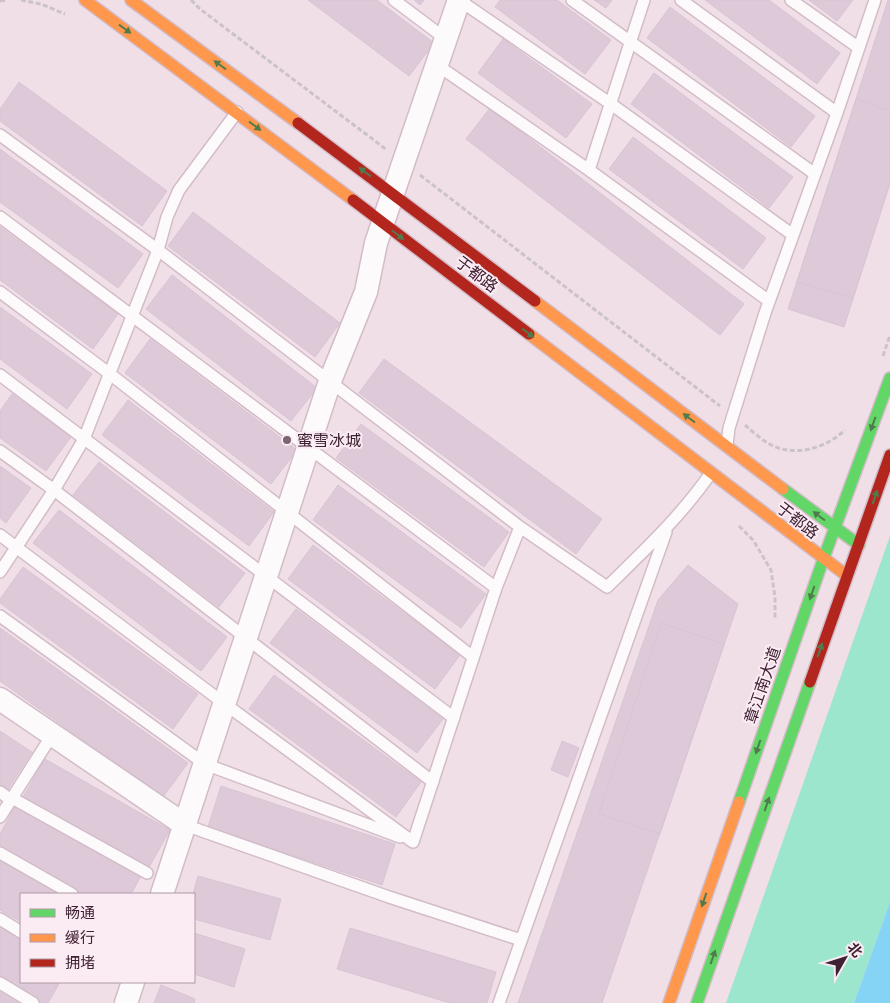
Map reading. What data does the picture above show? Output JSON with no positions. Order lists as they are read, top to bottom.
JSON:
{
  "streets": {
    "main road": ["于都路", "章江南大道"]
  },
  "crossings": [
    ["于都路", "章江南大道"]
  ],
  "places": ["蜜雪冰城"],
  "legend": ["畅通", "缓行", "拥堵"],
  "north": "top right"
}
